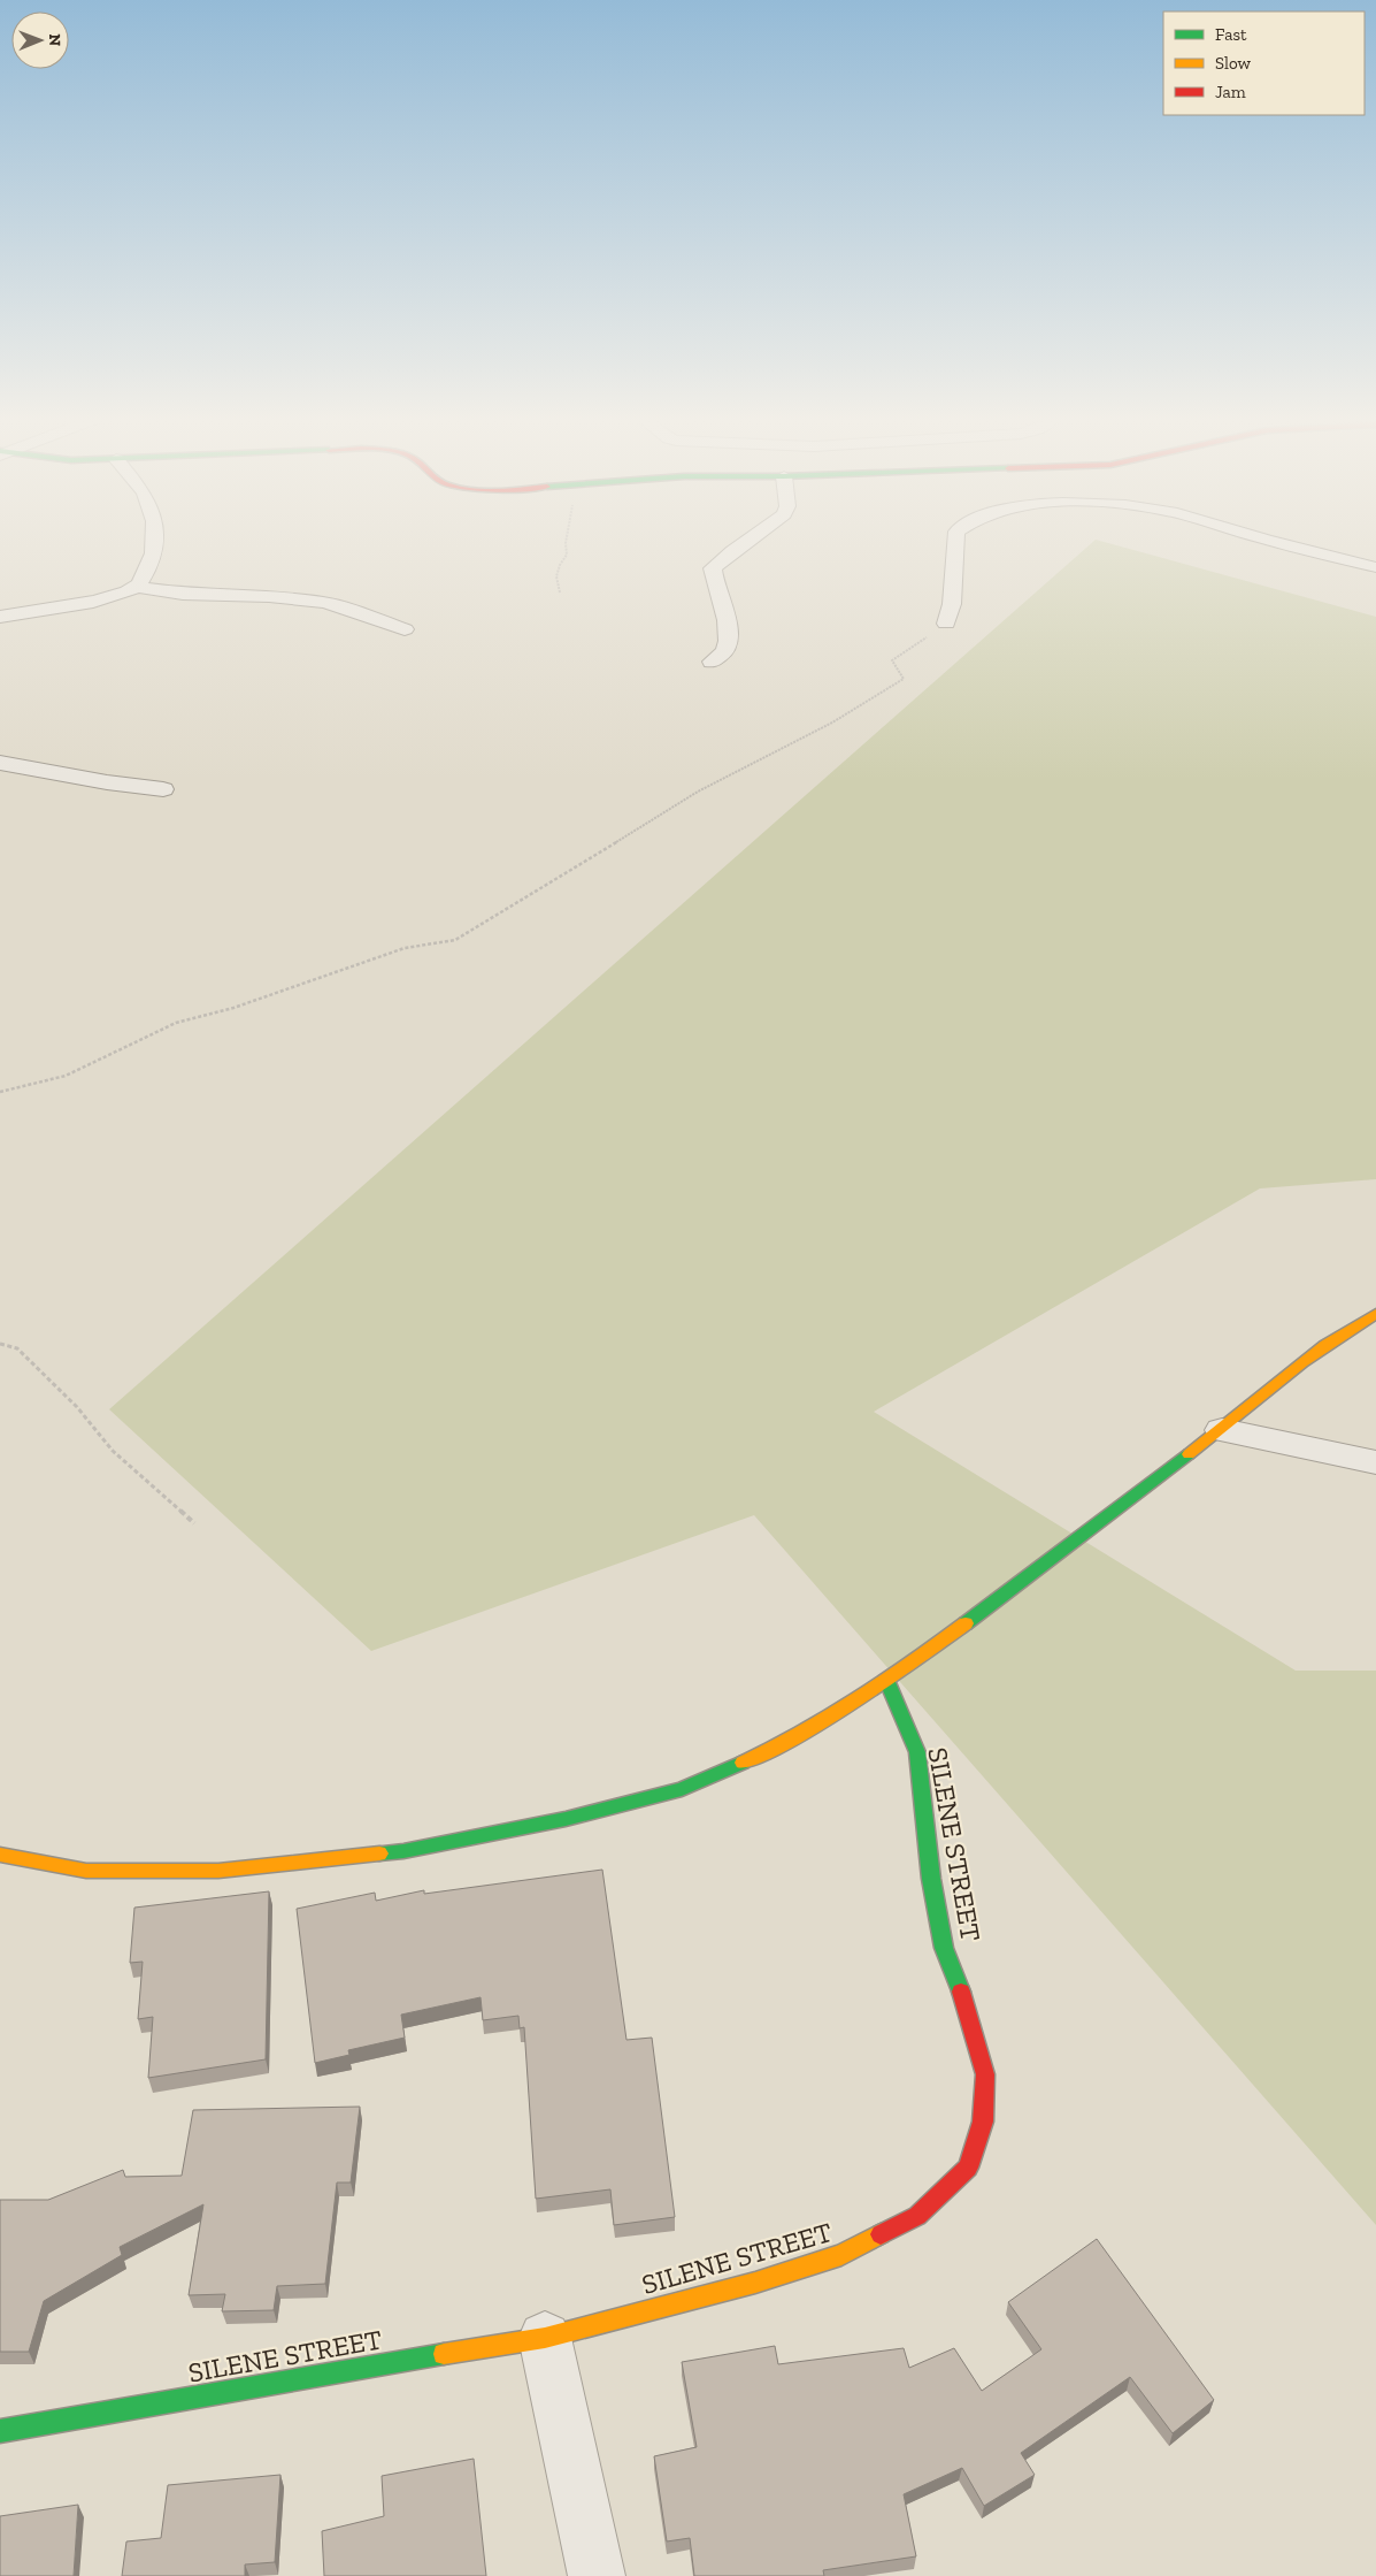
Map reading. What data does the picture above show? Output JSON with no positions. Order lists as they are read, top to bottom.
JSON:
{
  "streets": {
    "street": ["SILENE STREET"]
  },
  "legend": ["Fast", "Slow", "Jam"],
  "north": "right"
}
